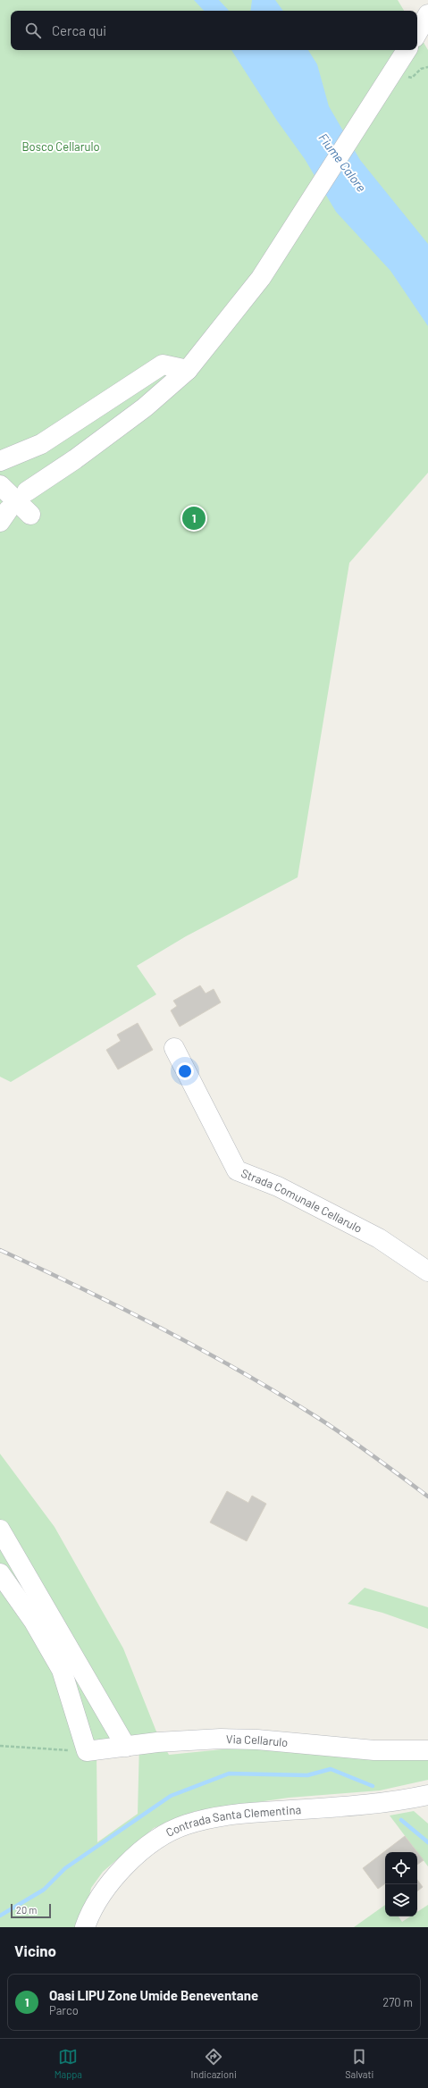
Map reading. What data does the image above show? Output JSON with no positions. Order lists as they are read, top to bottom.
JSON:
{
  "streets": {
    "street": ["Strada Comunale Cellarulo", "Via Cellarulo", "Contrada Santa Clementina"]
  },
  "water": ["Fiume Calore"],
  "parks": ["Bosco Cellarulo"],
  "scale_bar": "20 m",
  "page": {
    "search": "Cerca qui",
    "pins": "1",
    "scale": "20 m",
    "heading": "Vicino",
    "list": [
      {
        "mark": "1",
        "name": "Oasi LIPU Zone Umide Beneventane",
        "note": "Parco",
        "value": "270 m"
      }
    ],
    "nav": ["Mappa", "Indicazioni", "Salvati"]
  }
}
